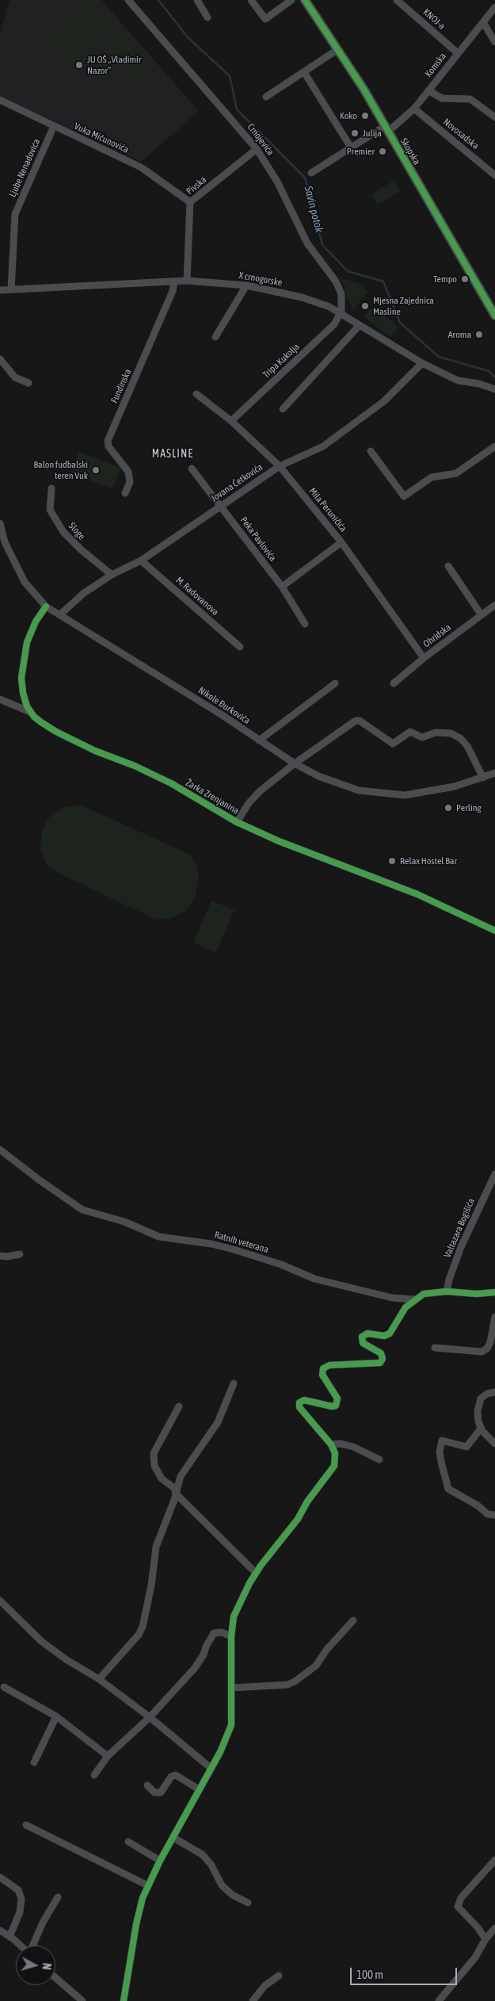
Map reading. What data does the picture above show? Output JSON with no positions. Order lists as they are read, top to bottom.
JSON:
{
  "streets": {
    "street": [
      "KNOJ-a",
      "Komska",
      "Novosadska",
      "Vuka Mićunovića",
      "Crnojevića",
      "Skopska",
      "Ljube Nenadovića",
      "Pivska",
      "X crnogorske",
      "Tripa Kukolja",
      "Fundinska",
      "Jovana Ćetkovića",
      "Mila Peruničića",
      "Sloge",
      "Peka Pavlovića",
      "M. Radovanova",
      "Ohridska",
      "Nikole Đurkovića",
      "Žarka Zrenjanina",
      "Valtazara Bogišića",
      "Ratnih veterana"
    ]
  },
  "crossings": [
    ["KNOJ-a", "Komska"],
    ["Komska", "Novosadska"],
    ["Komska", "Skopska"],
    ["Vuka Mićunovića", "Ljube Nenadovića"],
    ["Vuka Mićunovića", "Pivska"],
    ["Crnojevića", "Pivska"],
    ["Crnojevića", "X crnogorske"],
    ["Crnojevića", "Tripa Kukolja"],
    ["Ljube Nenadovića", "X crnogorske"],
    ["Pivska", "X crnogorske"],
    ["X crnogorske", "Tripa Kukolja"],
    ["X crnogorske", "Fundinska"],
    ["X crnogorske", "Jovana Ćetkovića"],
    ["Tripa Kukolja", "Mila Peruničića"],
    ["Jovana Ćetkovića", "Mila Peruničića"],
    ["Jovana Ćetkovića", "Sloge"],
    ["Jovana Ćetkovića", "Peka Pavlovića"],
    ["Jovana Ćetkovića", "M. Radovanova"],
    ["Jovana Ćetkovića", "Nikole Đurkovića"],
    ["Mila Peruničića", "Ohridska"],
    ["Valtazara Bogišića", "Ratnih veterana"]
  ],
  "districts": ["MASLINE"],
  "water": ["Savin potok"],
  "places": [
    "JU OŠ „Vladimir Nazor“",
    "Koko",
    "Julija",
    "Premier",
    "Tempo",
    "Mjesna Zajednica Masline",
    "Aroma",
    "Balon fudbalski teren Vuk",
    "Perling",
    "Relax Hostel Bar"
  ],
  "scale_bar": "100 m",
  "north": "right"
}
